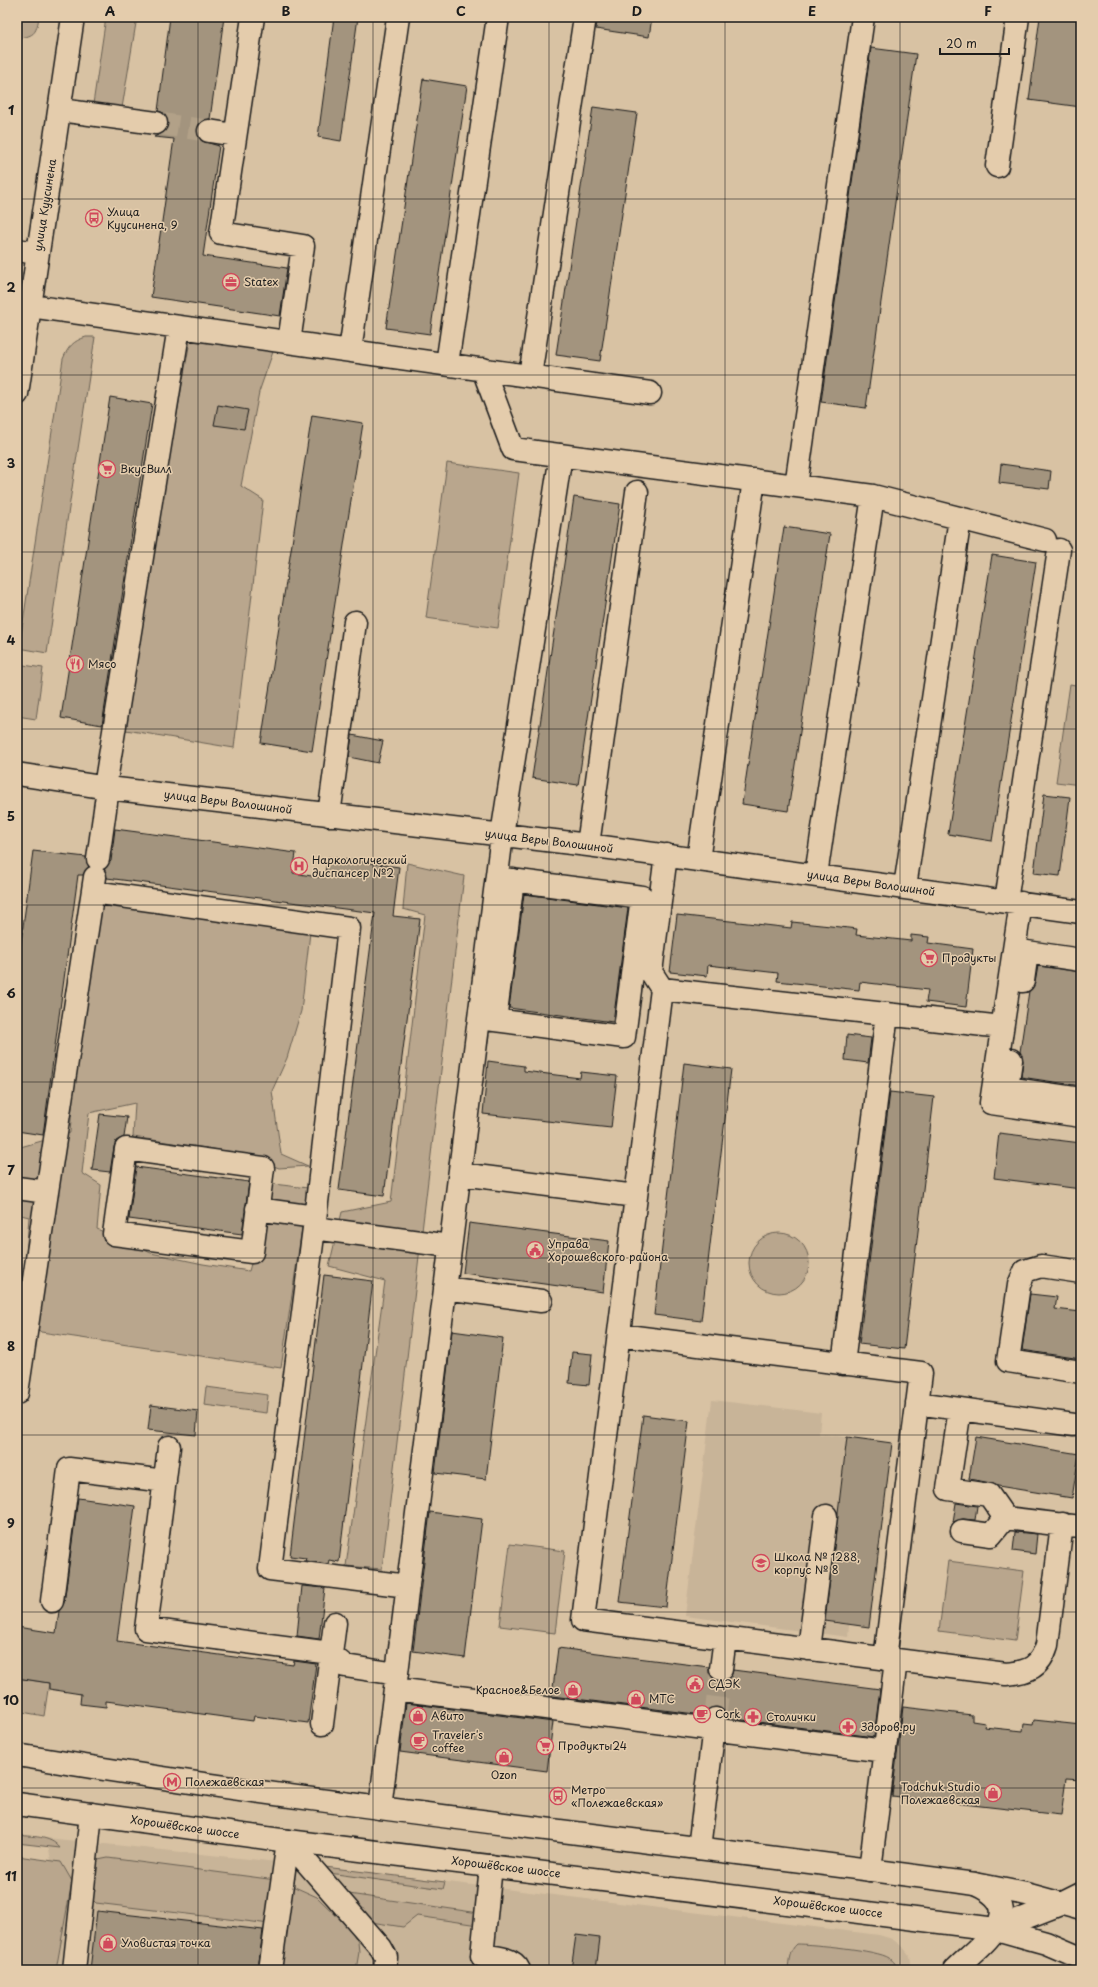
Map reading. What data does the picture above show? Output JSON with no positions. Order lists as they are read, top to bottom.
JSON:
{
  "streets": {
    "main road": ["улица Куусинена", "улица Веры Волошиной", "Хорошёвское шоссе"]
  },
  "places": {
    "bus stop": ["Улица Куусинена, 9", "Метро «Полежаевская»"],
    "office": ["Statex"],
    "supermarket": ["ВкусВилл", "Продукты", "Продукты24"],
    "restaurant": ["Мясо"],
    "hospital": ["Наркологический диспансер №2"],
    "public building": ["Управа Хорошевского района", "СДЭК"],
    "school or university": ["Школа № 1288, корпус № 8"],
    "shop": [
      "Красное&Белое",
      "МТС",
      "Авито",
      "Ozon",
      "Todchuk Studio Полежаевская",
      "Уловистая точка"
    ],
    "cafe": ["Cork", "Traveler's coffee"],
    "pharmacy": ["Столички", "Здоров.ру"],
    "metro station": ["Полежаевская"]
  },
  "scale_bar": "20 m",
  "grid": {
    "columns": [
      "A",
      "B",
      "C",
      "D",
      "E",
      "F"
    ],
    "rows": [
      "1",
      "2",
      "3",
      "4",
      "5",
      "6",
      "7",
      "8",
      "9",
      "10",
      "11"
    ]
  }
}
